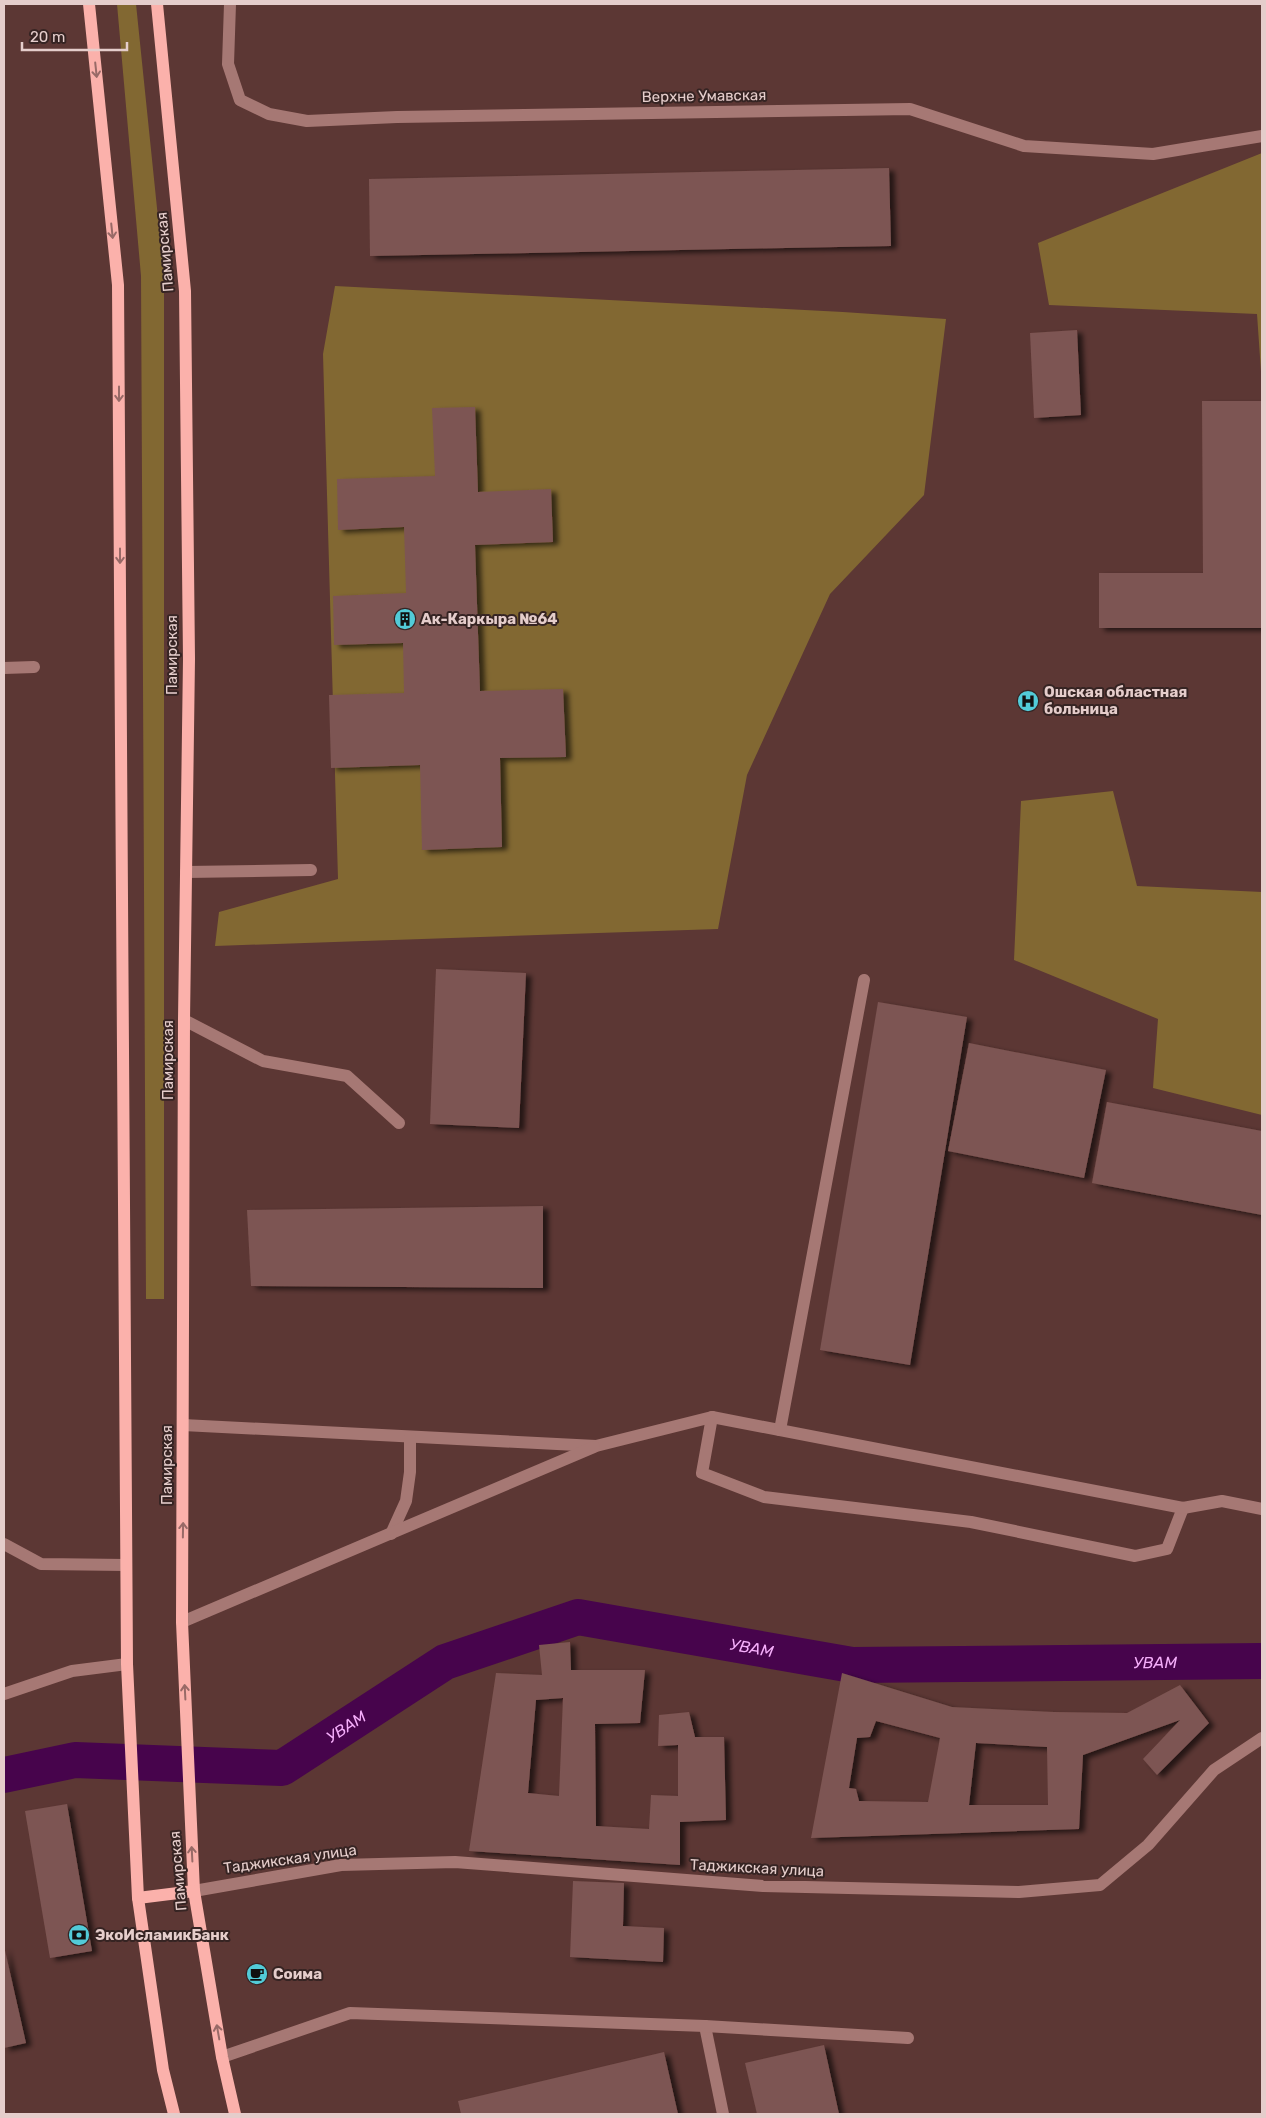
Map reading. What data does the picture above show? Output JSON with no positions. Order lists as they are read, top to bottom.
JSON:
{
  "streets": {
    "main road": ["Памирская"],
    "street": ["Верхне Умавская", "Таджикская улица"]
  },
  "crossings": [
    ["Памирская", "Таджикская улица"]
  ],
  "water": ["УВАМ"],
  "places": {
    "building": ["Ак-Каркыра №64"],
    "hospital": ["Ошская областная больница"],
    "bank": ["ЭкоИсламикБанк"],
    "cafe": ["Соима"]
  },
  "scale_bar": "20 m"
}
